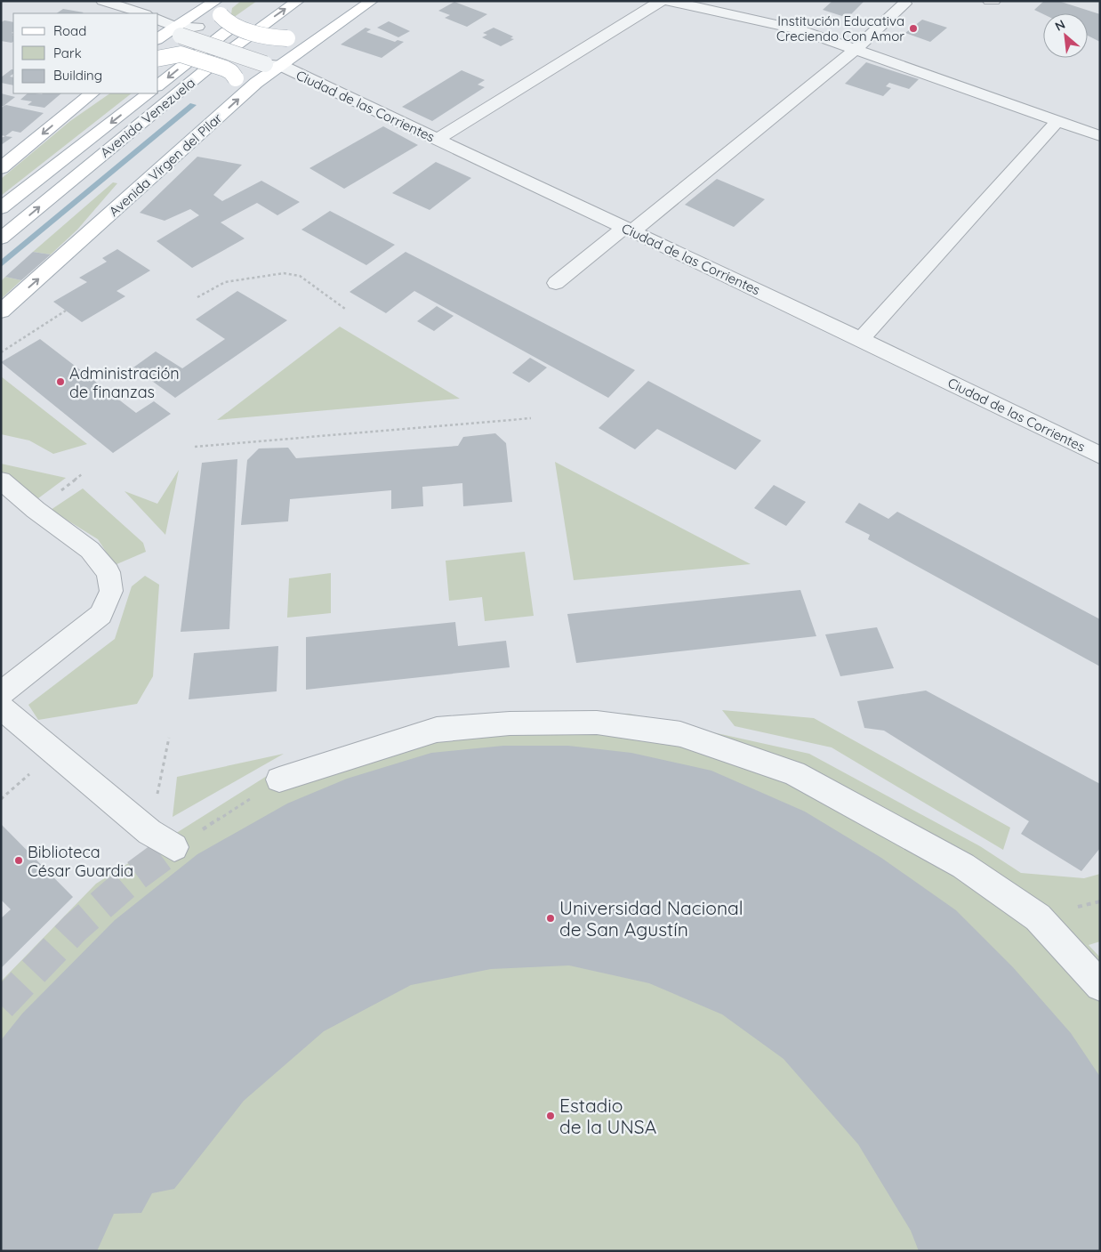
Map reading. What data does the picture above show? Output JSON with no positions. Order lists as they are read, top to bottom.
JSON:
{
  "streets": {
    "main road": ["Avenida Venezuela", "Avenida Vírgen del Pilar"],
    "street": ["Ciudad de las Corrientes"]
  },
  "crossings": [
    ["Ciudad de las Corrientes", "Avenida Vírgen del Pilar"]
  ],
  "places": [
    "Institución Educativa Creciendo Con Amor",
    "Administración de finanzas",
    "Biblioteca César Guardia",
    "Universidad Nacional de San Agustín",
    "Estadio de la UNSA"
  ],
  "legend": ["Road", "Park", "Building"],
  "north": "top left"
}
